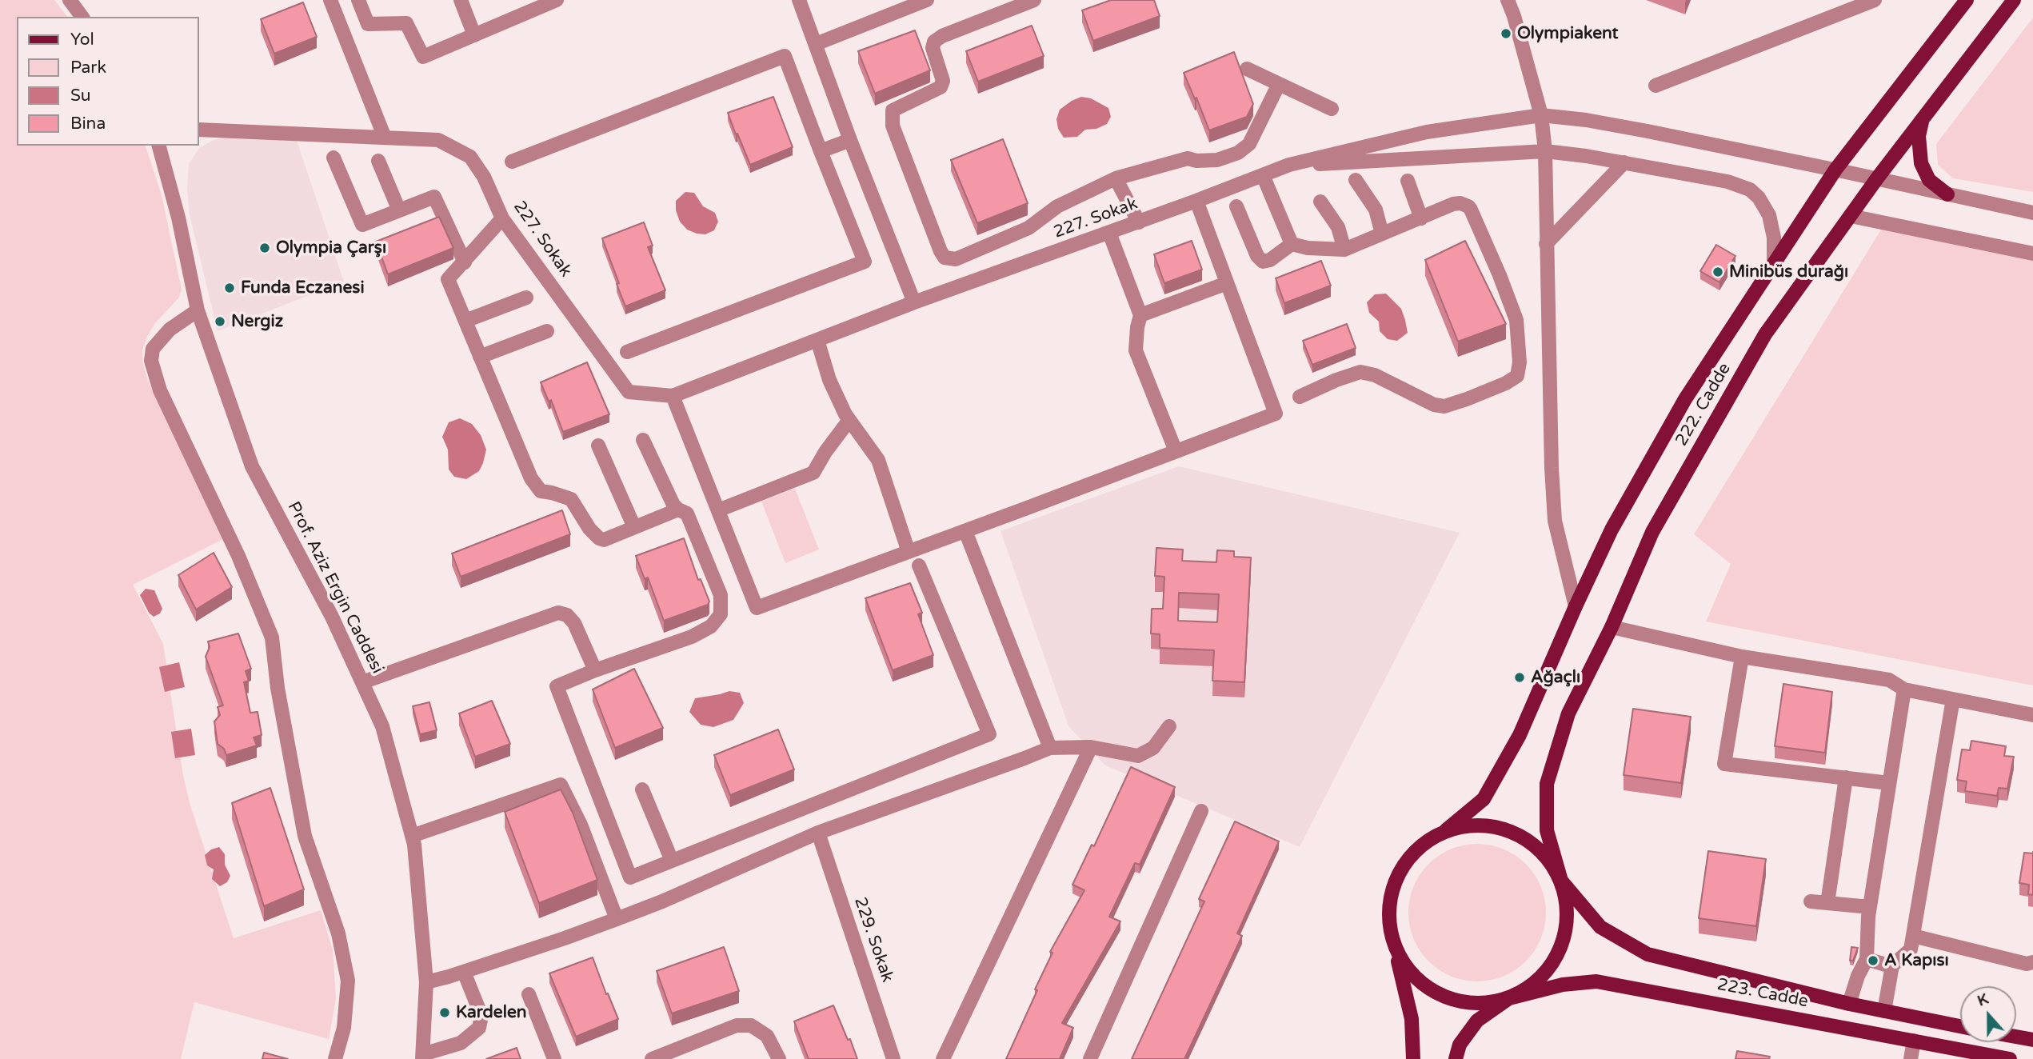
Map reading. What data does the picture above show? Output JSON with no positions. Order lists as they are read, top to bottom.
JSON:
{
  "streets": {
    "main road": ["222. Cadde", "223. Cadde"],
    "street": ["227. Sokak", "Prof. Aziz Ergin Caddesi", "229. Sokak"]
  },
  "crossings": [
    ["222. Cadde", "223. Cadde"]
  ],
  "places": [
    "Olympiakent",
    "Olympia Çarşı",
    "Minibüs durağı",
    "Funda Eczanesi",
    "Nergiz",
    "Ağaçlı",
    "A Kapısı",
    "Kardelen"
  ],
  "legend": [
    "Yol",
    "Park",
    "Su",
    "Bina"
  ],
  "north": "top"
}
